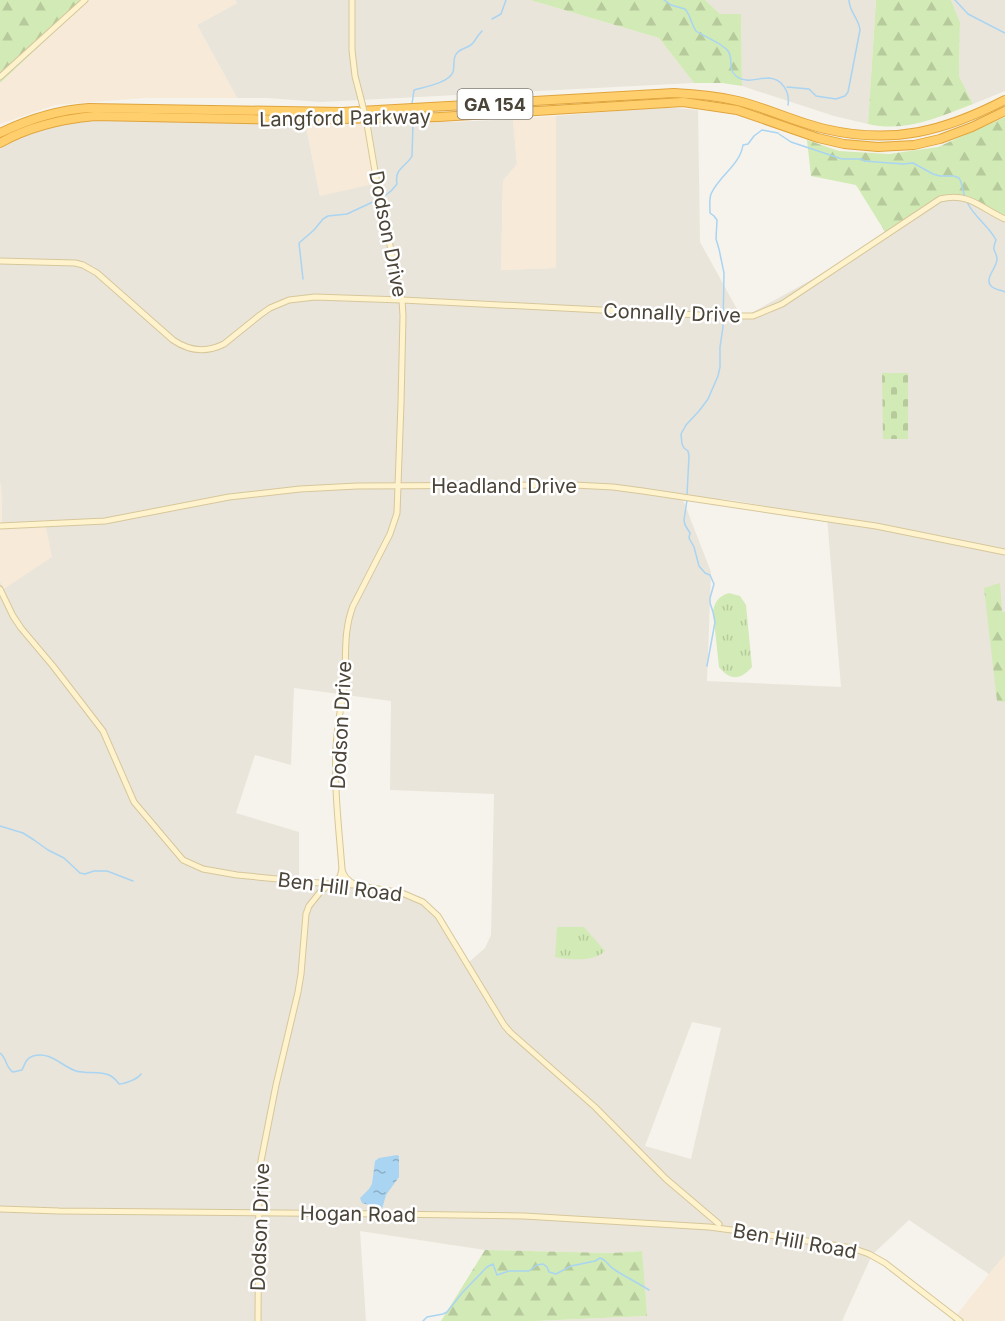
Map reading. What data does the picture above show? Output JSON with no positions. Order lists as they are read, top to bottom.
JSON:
{
  "streets": {
    "highway": ["GA 154", "Langford Parkway"],
    "street": [
      "Dodson Drive",
      "Connally Drive",
      "Headland Drive",
      "Ben Hill Road",
      "Hogan Road"
    ]
  },
  "crossings": [
    ["Dodson Drive", "Connally Drive"],
    ["Dodson Drive", "Headland Drive"],
    ["Dodson Drive", "Ben Hill Road"],
    ["Dodson Drive", "Hogan Road"],
    ["Ben Hill Road", "Hogan Road"]
  ]
}
